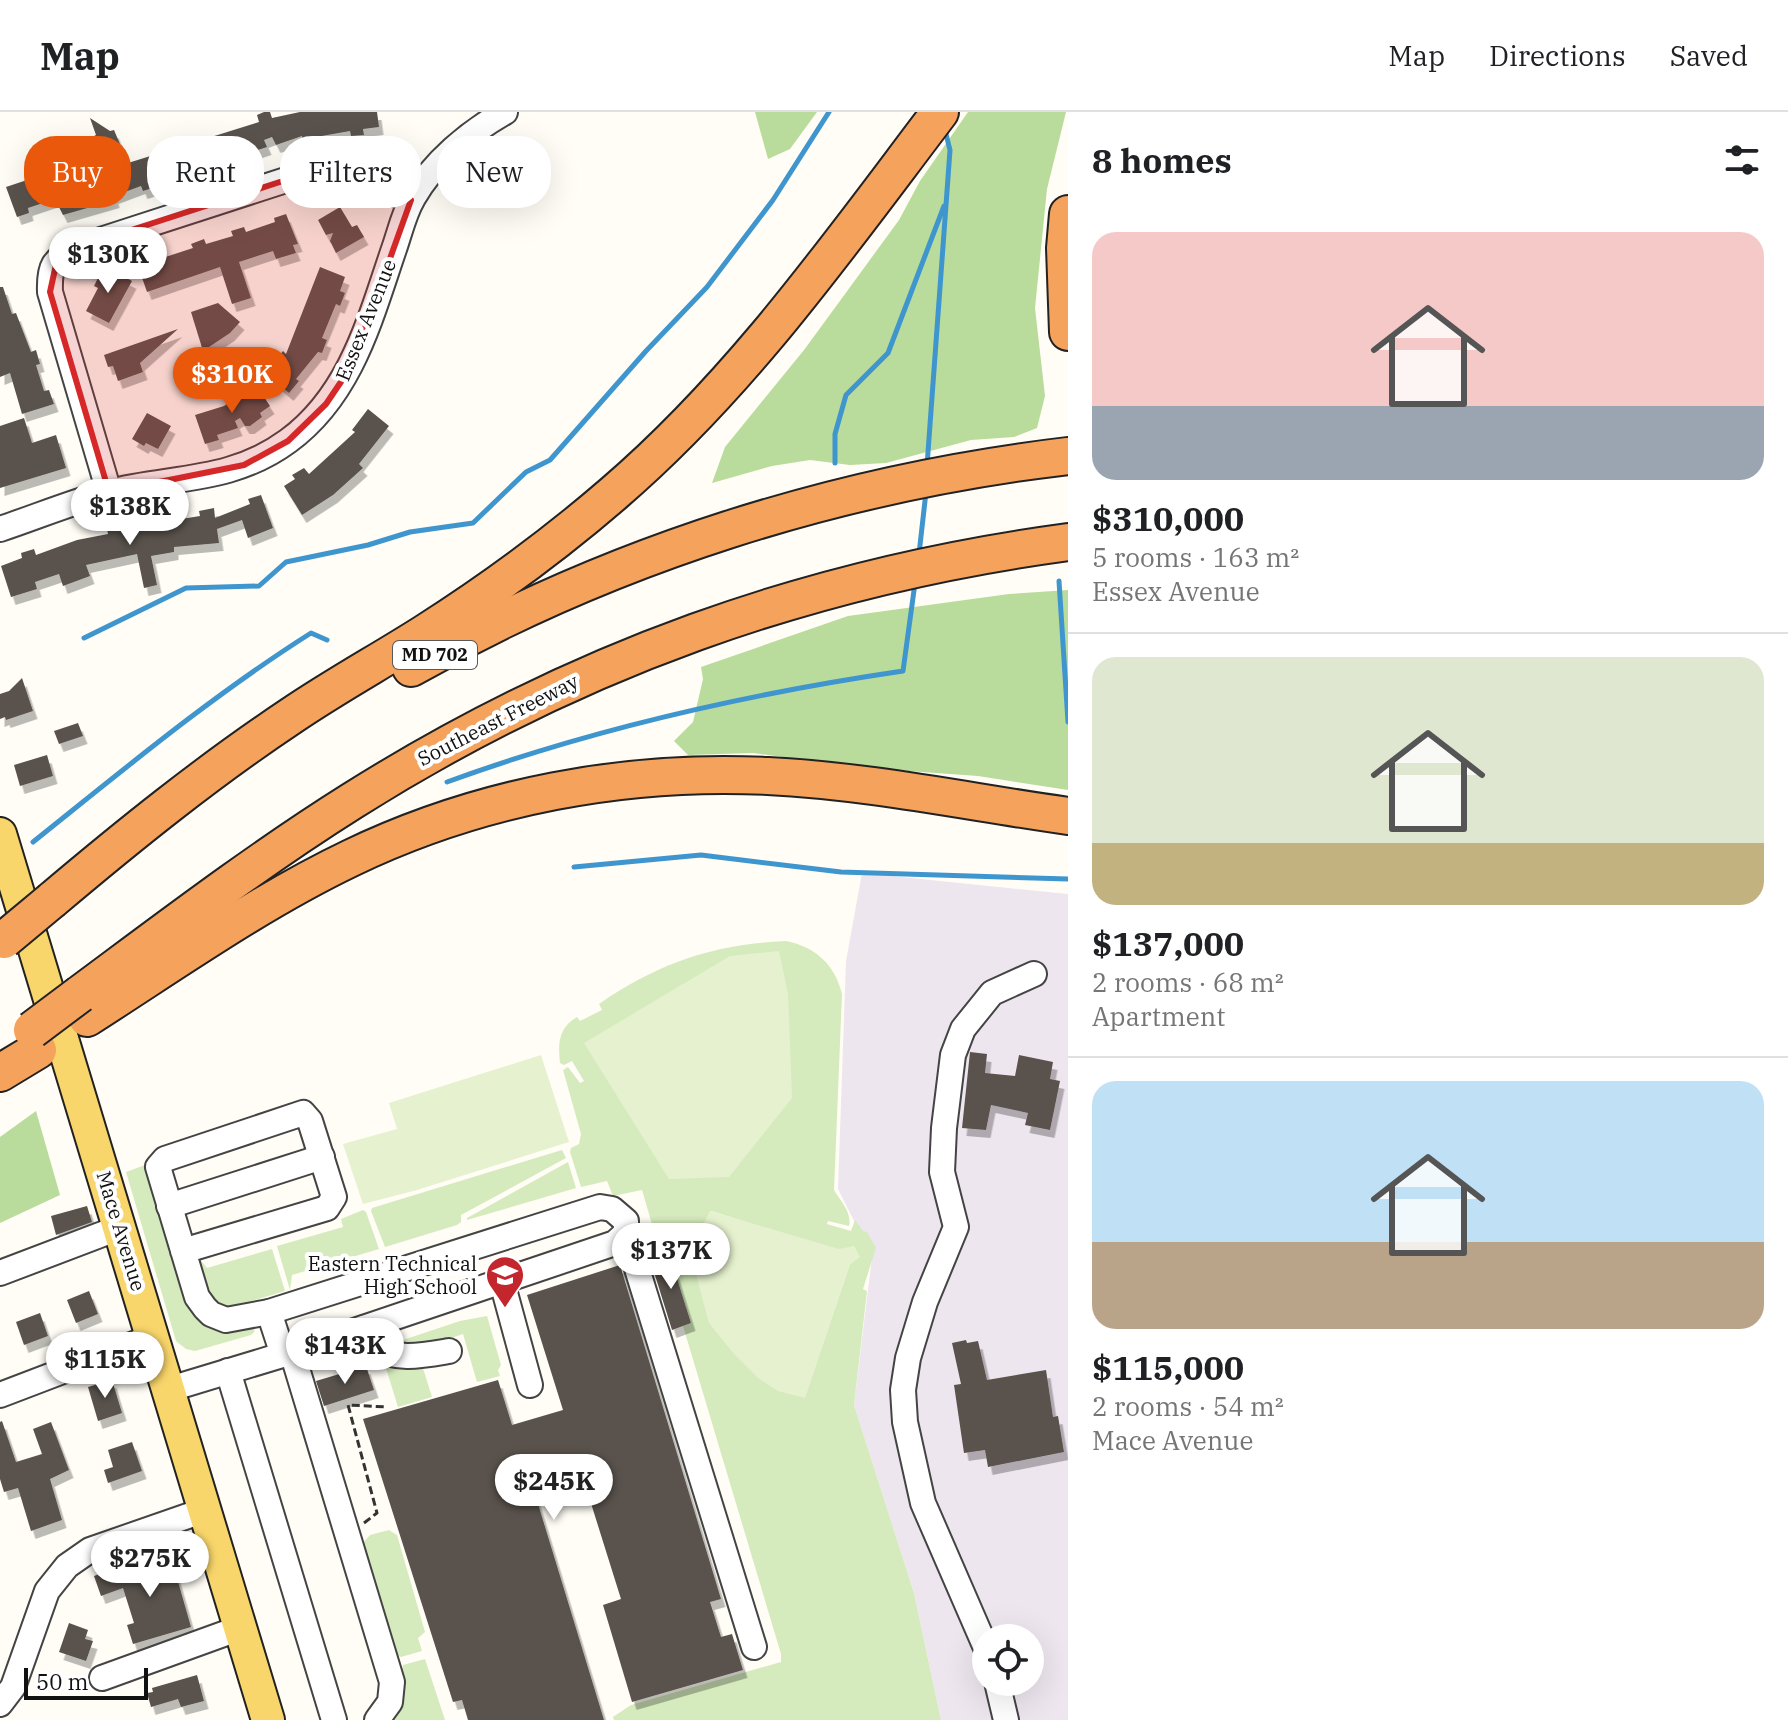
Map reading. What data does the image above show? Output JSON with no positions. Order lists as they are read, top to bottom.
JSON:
{
  "streets": {
    "highway": ["MD 702", "Southeast Freeway"],
    "main road": ["Mace Avenue"],
    "street": ["Essex Avenue"]
  },
  "places": {
    "school or university": ["Eastern Technical High School"]
  },
  "scale_bar": "50 m",
  "page": {
    "header": "Map",
    "nav": ["Map", "Directions", "Saved"],
    "heading": "8 homes",
    "chip": [
      "Buy",
      "Rent",
      "Filters",
      "New"
    ],
    "list": [
      {
        "name": "$310,000",
        "note": "5 rooms · 163 m² · Essex Avenue"
      },
      {
        "name": "$137,000",
        "note": "2 rooms · 68 m² · Apartment"
      },
      {
        "name": "$115,000",
        "note": "2 rooms · 54 m² · Mace Avenue"
      }
    ],
    "price": [
      "$130K",
      "$310K",
      "$138K",
      "$137K",
      "$143K",
      "$115K",
      "$245K",
      "$275K"
    ],
    "scale": "50 m"
  }
}
